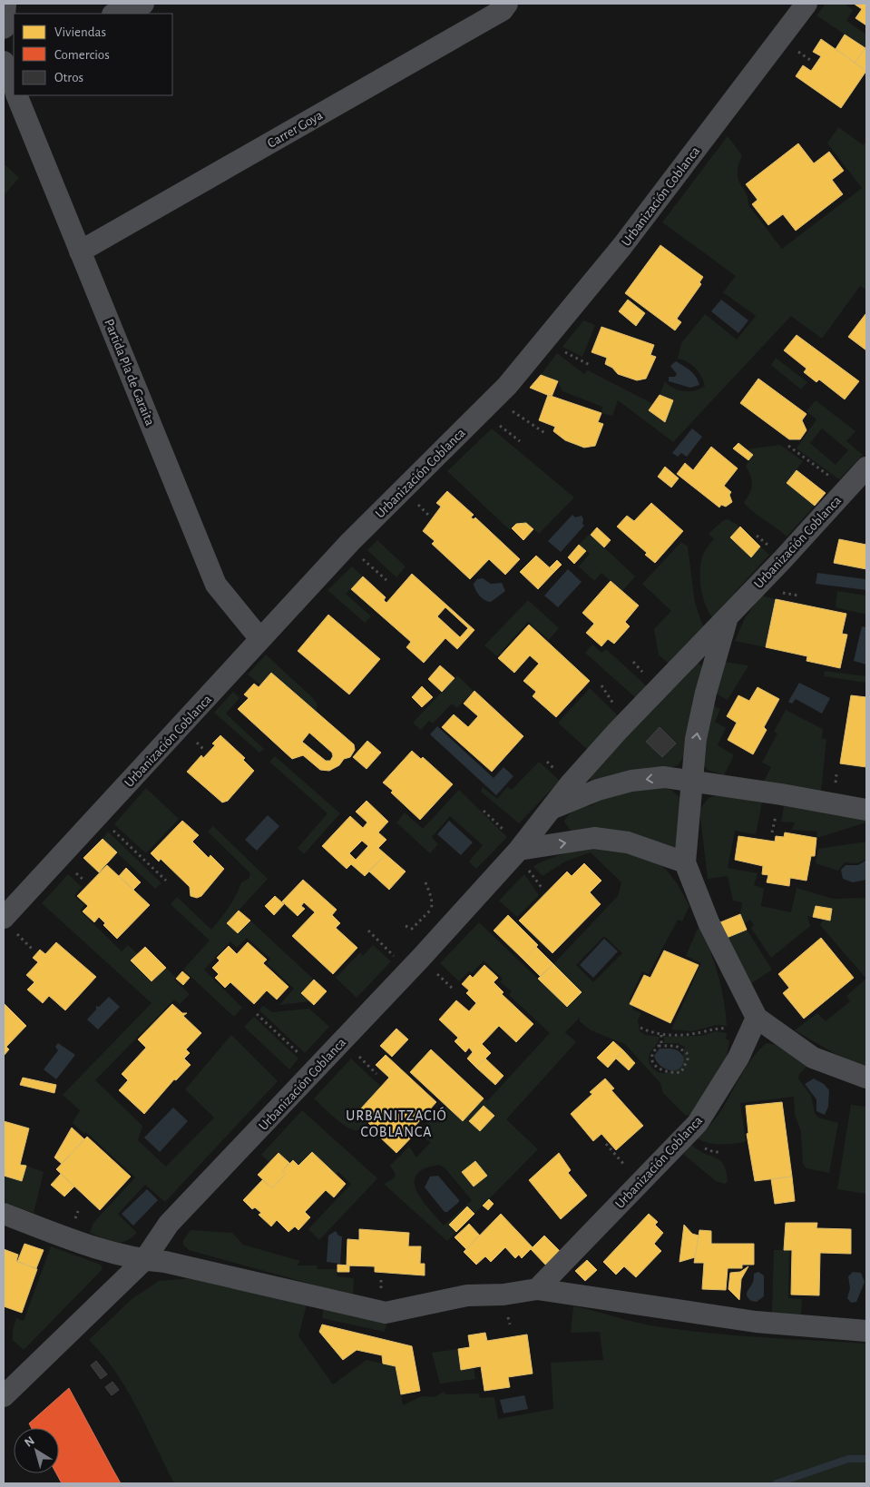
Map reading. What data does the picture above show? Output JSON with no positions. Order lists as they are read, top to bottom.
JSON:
{
  "streets": {
    "street": ["Carrer Goya", "Urbanización Coblanca", "Partida Pla de Garaita"]
  },
  "crossings": [
    ["Carrer Goya", "Partida Pla de Garaita"],
    ["Urbanización Coblanca", "Partida Pla de Garaita"]
  ],
  "districts": ["URBANITZACIÓ COBLANCA"],
  "legend": ["Viviendas", "Comercios", "Otros"],
  "north": "top left"
}
